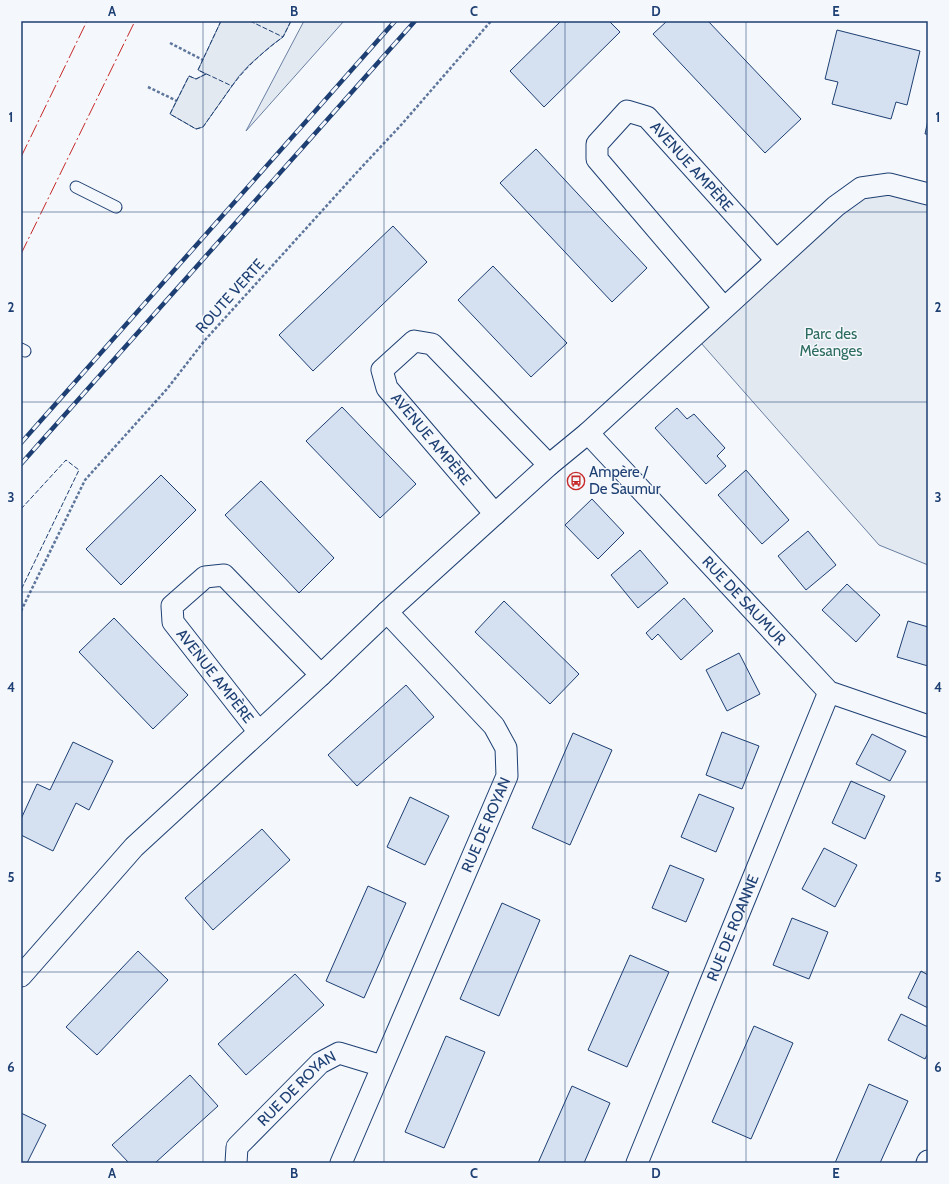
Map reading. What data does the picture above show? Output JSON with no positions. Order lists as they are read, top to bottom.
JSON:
{
  "streets": {
    "street": [
      "AVENUE AMPÈRE",
      "RUE DE SAUMUR",
      "RUE DE ROYAN",
      "RUE DE ROANNE"
    ],
    "path": ["ROUTE VERTE"]
  },
  "crossings": [
    ["AVENUE AMPÈRE", "RUE DE SAUMUR"],
    ["AVENUE AMPÈRE", "RUE DE ROYAN"],
    ["RUE DE SAUMUR", "RUE DE ROANNE"]
  ],
  "parks": ["Parc des Mésanges"],
  "places": {
    "bus stop": ["Ampère / De Saumur"]
  },
  "grid": {
    "columns": [
      "A",
      "B",
      "C",
      "D",
      "E"
    ],
    "rows": [
      "1",
      "2",
      "3",
      "4",
      "5",
      "6"
    ]
  }
}
